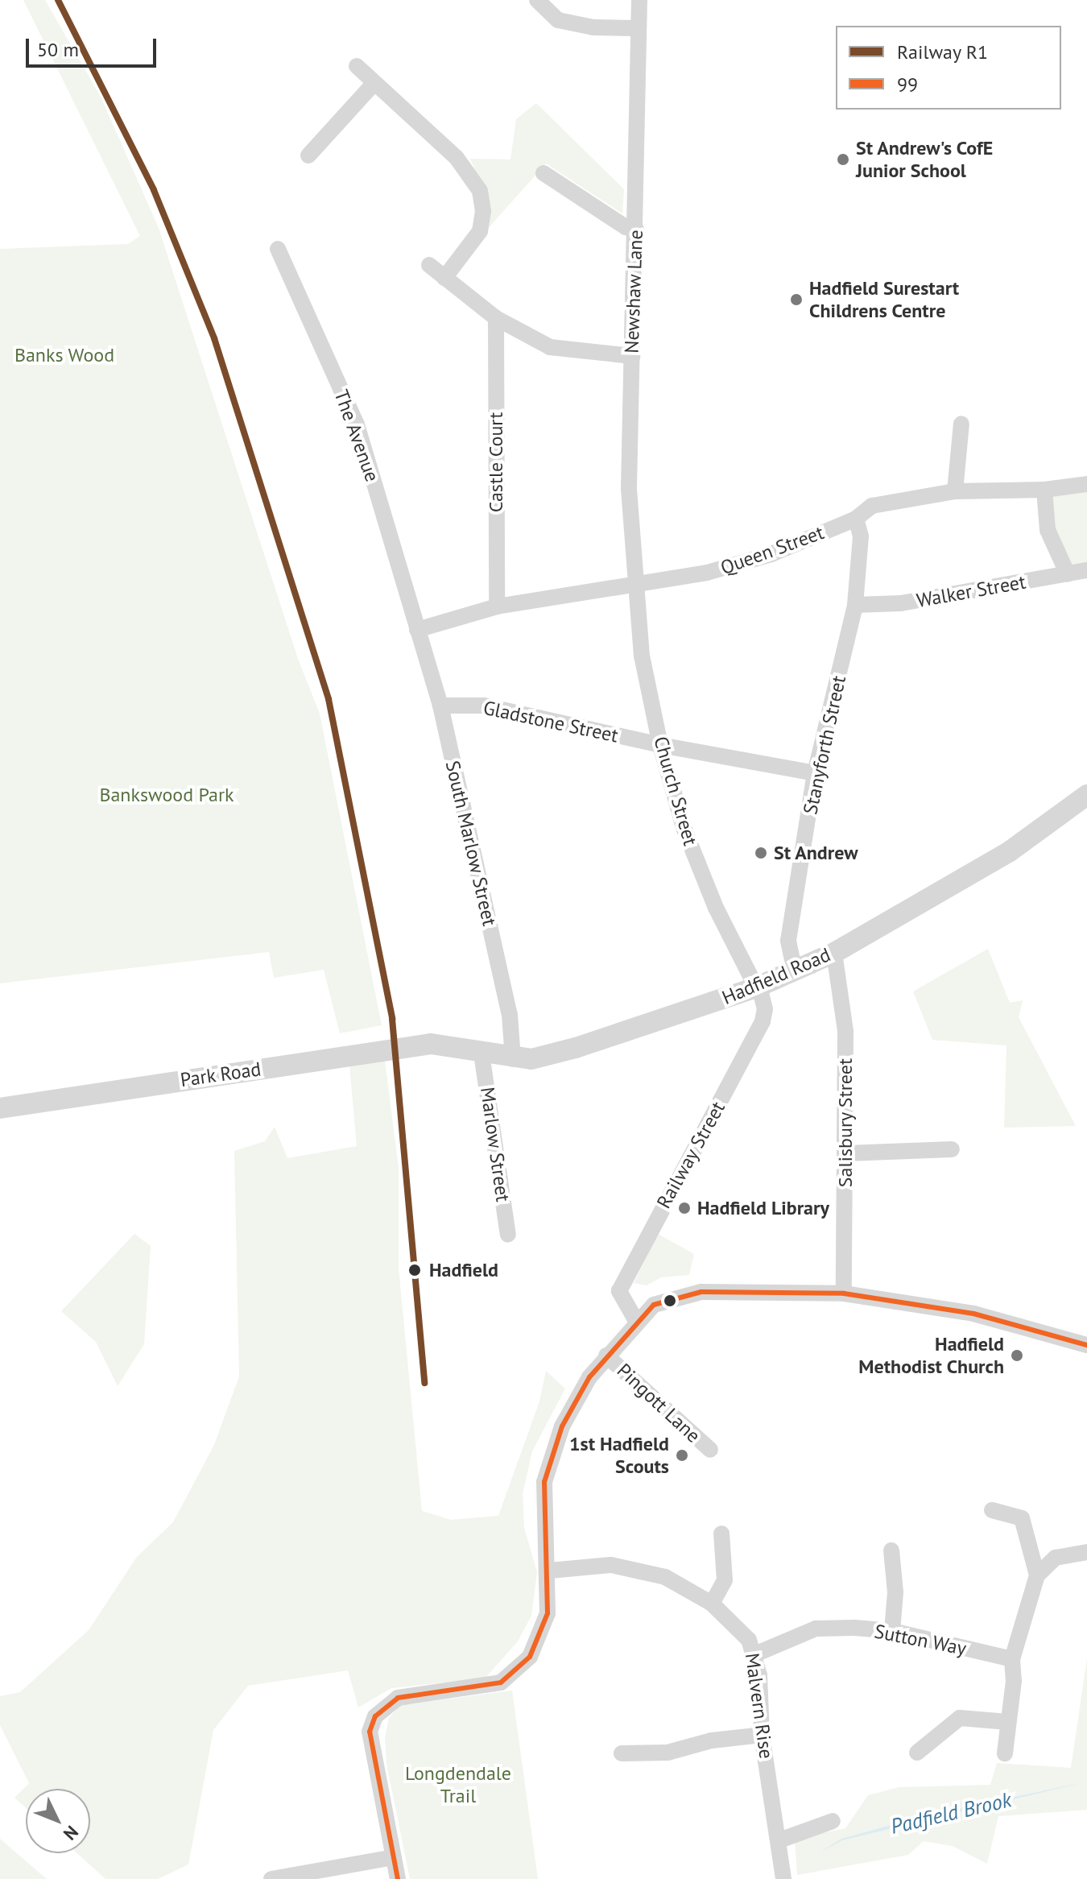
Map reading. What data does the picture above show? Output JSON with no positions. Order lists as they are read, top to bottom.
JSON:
{
  "streets": {
    "street": [
      "Newshaw Lane",
      "The Avenue",
      "Castle Court",
      "Queen Street",
      "Walker Street",
      "Gladstone Street",
      "Stanyforth Street",
      "Church Street",
      "South Marlow Street",
      "Hadfield Road",
      "Park Road",
      "Salisbury Street",
      "Marlow Street",
      "Railway Street",
      "Pingott Lane",
      "Sutton Way",
      "Malvern Rise"
    ]
  },
  "crossings": [
    ["Newshaw Lane", "Queen Street"],
    ["Newshaw Lane", "Church Street"],
    ["The Avenue", "Queen Street"],
    ["The Avenue", "South Marlow Street"],
    ["Castle Court", "Queen Street"],
    ["Queen Street", "Stanyforth Street"],
    ["Queen Street", "Church Street"],
    ["Queen Street", "South Marlow Street"],
    ["Walker Street", "Stanyforth Street"],
    ["Gladstone Street", "Stanyforth Street"],
    ["Gladstone Street", "Church Street"],
    ["Gladstone Street", "South Marlow Street"],
    ["Stanyforth Street", "Hadfield Road"],
    ["Church Street", "Hadfield Road"],
    ["Church Street", "Railway Street"],
    ["South Marlow Street", "Hadfield Road"],
    ["Hadfield Road", "Park Road"],
    ["Hadfield Road", "Salisbury Street"],
    ["Hadfield Road", "Marlow Street"],
    ["Hadfield Road", "Railway Street"],
    ["Sutton Way", "Malvern Rise"]
  ],
  "water": ["Padfield Brook"],
  "parks": ["Banks Wood", "Bankswood Park", "Longdendale Trail"],
  "places": [
    "St Andrew's CofE Junior School",
    "Hadfield Surestart Childrens Centre",
    "St Andrew",
    "Hadfield Library",
    "Hadfield",
    "Hadfield Methodist Church",
    "1st Hadfield Scouts"
  ],
  "lines": ["rail line R1", "transit line 99"],
  "legend": ["Railway R1", "99"],
  "scale_bar": "50 m",
  "north": "bottom right"
}
